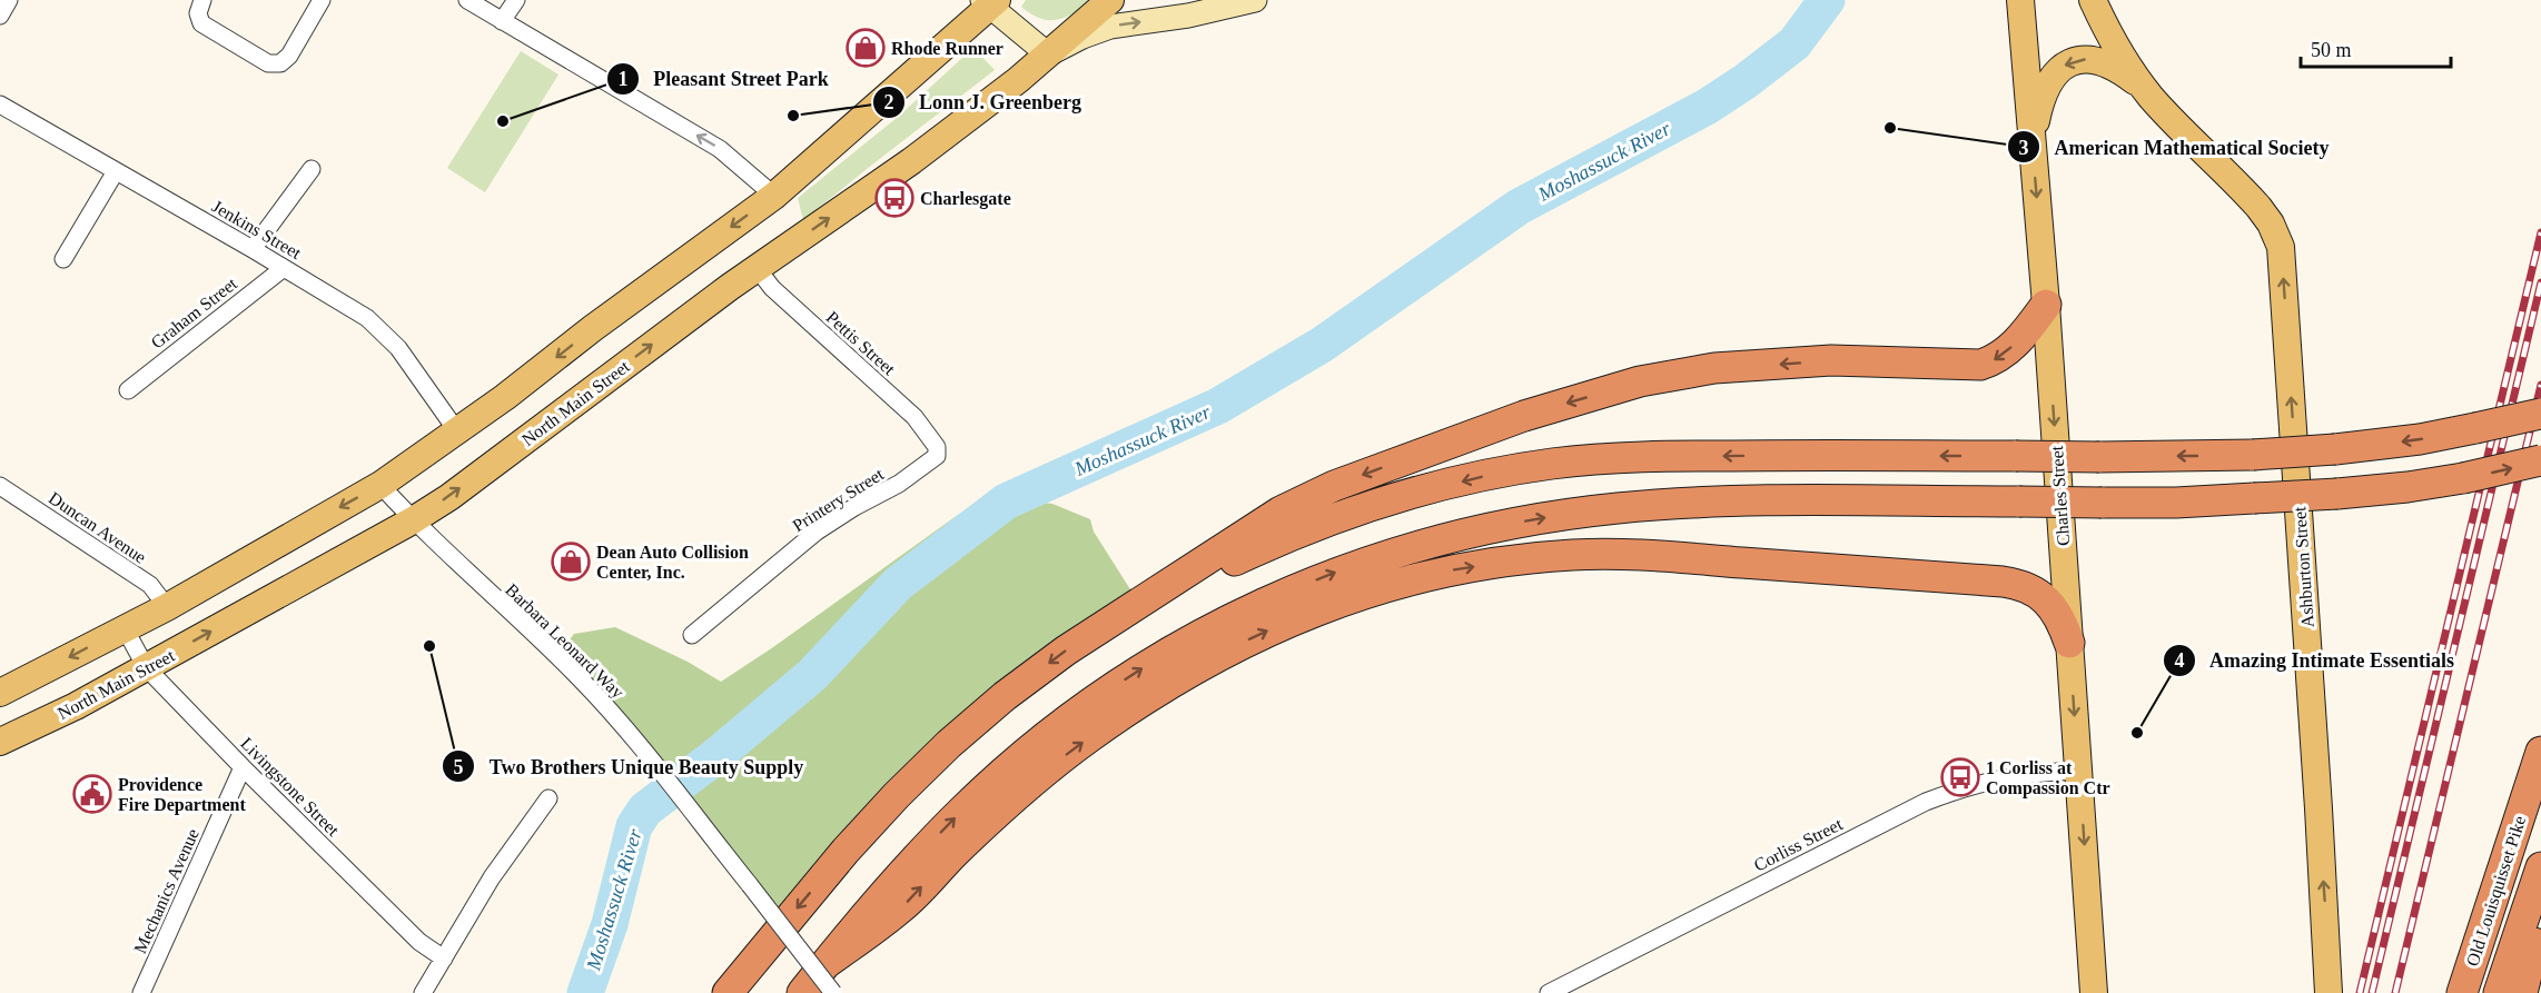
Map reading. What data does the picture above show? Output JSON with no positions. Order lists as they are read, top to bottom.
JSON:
{
  "streets": {
    "highway": ["Old Louisquisset Pike"],
    "main road": ["North Main Street", "Charles Street", "Ashburton Street"],
    "street": [
      "Jenkins Street",
      "Graham Street",
      "Pettis Street",
      "Printery Street",
      "Duncan Avenue",
      "Barbara Leonard Way",
      "Livingstone Street",
      "Corliss Street",
      "Mechanics Avenue"
    ]
  },
  "crossings": [
    ["Jenkins Street", "Graham Street"],
    ["Pettis Street", "North Main Street"],
    ["Pettis Street", "Printery Street"],
    ["North Main Street", "Barbara Leonard Way"],
    ["North Main Street", "Livingstone Street"],
    ["Charles Street", "Corliss Street"],
    ["Livingstone Street", "Mechanics Avenue"]
  ],
  "one_way": ["Charles Street", "Ashburton Street"],
  "water": ["Moshassuck River"],
  "places": {
    "shop": ["Rhode Runner", "Dean Auto Collision Center, Inc."],
    "other": [
      "Lonn J. Greenberg",
      "Pleasant Street Park",
      "American Mathematical Society",
      "Two Brothers Unique Beauty Supply",
      "Amazing Intimate Essentials"
    ],
    "bus stop": ["Charlesgate", "1 Corliss at Compassion Ctr"],
    "public building": ["Providence Fire Department"]
  },
  "scale_bar": "50 m"
}
